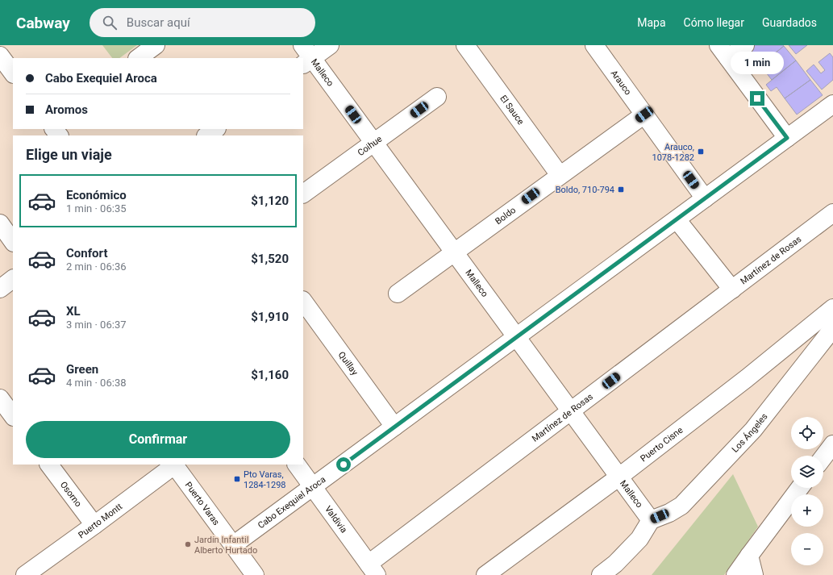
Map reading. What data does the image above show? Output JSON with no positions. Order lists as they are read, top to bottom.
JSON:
{
  "streets": {
    "street": [
      "Malleco",
      "Arauco",
      "El Sauce",
      "Coihue",
      "Boldo",
      "Martínez de Rosas",
      "Quillay",
      "Los Ángeles",
      "Puerto Cisne",
      "Osorno",
      "Cabo Exequiel Aroca",
      "Puerto Varas",
      "Valdivia",
      "Puerto Montt"
    ]
  },
  "crossings": [
    ["Malleco", "Coihue"],
    ["Malleco", "Boldo"],
    ["Malleco", "Martínez de Rosas"],
    ["Malleco", "Los Ángeles"],
    ["Malleco", "Puerto Cisne"],
    ["Malleco", "Cabo Exequiel Aroca"],
    ["Arauco", "Boldo"],
    ["Arauco", "Cabo Exequiel Aroca"],
    ["El Sauce", "Boldo"],
    ["Martínez de Rosas", "Valdivia"],
    ["Quillay", "Cabo Exequiel Aroca"],
    ["Osorno", "Puerto Montt"],
    ["Cabo Exequiel Aroca", "Puerto Varas"],
    ["Cabo Exequiel Aroca", "Valdivia"],
    ["Puerto Varas", "Puerto Montt"]
  ],
  "places": {
    "transit": ["Arauco, 1078-1282", "Boldo, 710-794", "Pto Varas, 1284-1298"],
    "other": ["Jardín Infantil Alberto Hurtado"]
  },
  "page": {
    "header": "Cabway",
    "search": "Buscar aquí",
    "nav": ["Mapa", "Cómo llegar", "Guardados"],
    "bubble": "1 min",
    "banner": ["Cabo Exequiel Aroca", "Aromos"],
    "heading": "Elige un viaje",
    "list": [
      {
        "name": "Económico",
        "note": "1 min · 06:35",
        "value": "$1,120"
      },
      {
        "name": "Confort",
        "note": "2 min · 06:36",
        "value": "$1,520"
      },
      {
        "name": "XL",
        "note": "3 min · 06:37",
        "value": "$1,910"
      },
      {
        "name": "Green",
        "note": "4 min · 06:38",
        "value": "$1,160"
      }
    ],
    "buttons": "Confirmar",
    "map_buttons": ["+", "−"]
  }
}
